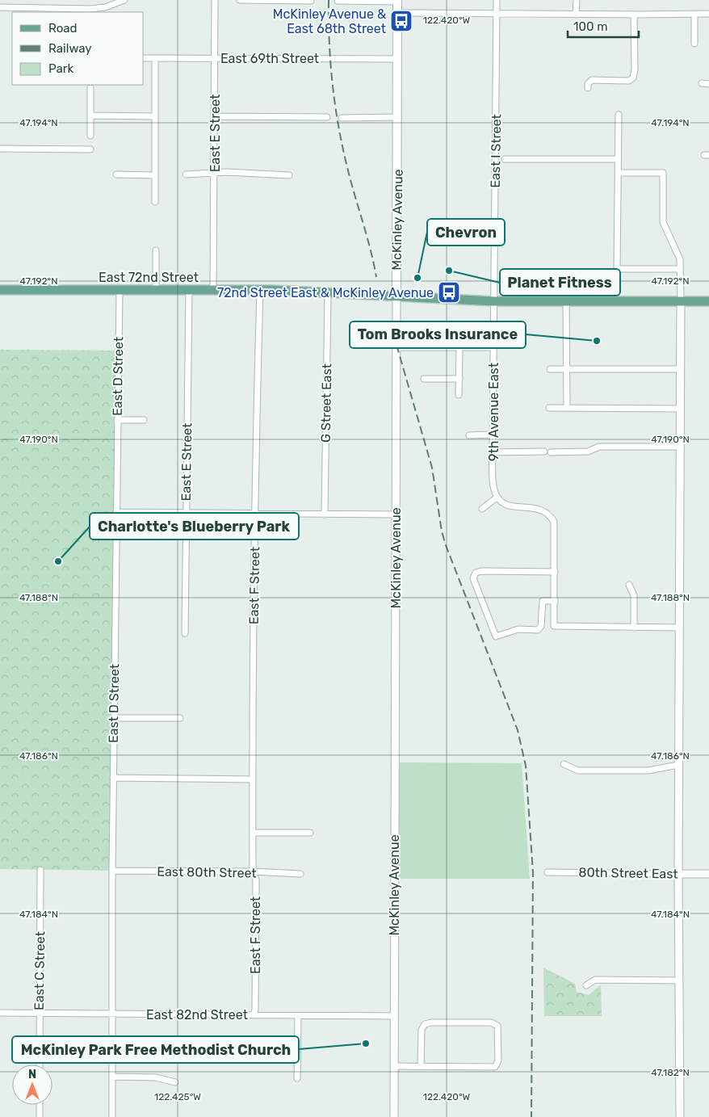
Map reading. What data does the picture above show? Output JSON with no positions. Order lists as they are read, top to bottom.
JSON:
{
  "streets": {
    "main road": ["McKinley Avenue", "East 72nd Street"],
    "street": [
      "East 69th Street",
      "East E Street",
      "East I Street",
      "East D Street",
      "G Street East",
      "9th Avenue East",
      "East F Street",
      "East 80th Street",
      "80th Street East",
      "East C Street",
      "East 82nd Street"
    ]
  },
  "crossings": [
    ["East 69th Street", "East E Street"],
    ["East 69th Street", "McKinley Avenue"],
    ["East E Street", "East 72nd Street"],
    ["East I Street", "East 72nd Street"],
    ["East I Street", "9th Avenue East"],
    ["McKinley Avenue", "East 72nd Street"],
    ["McKinley Avenue", "East 82nd Street"],
    ["East 72nd Street", "East D Street"],
    ["East 72nd Street", "G Street East"],
    ["East 72nd Street", "9th Avenue East"],
    ["East 72nd Street", "East F Street"],
    ["East D Street", "East 80th Street"],
    ["East D Street", "East 82nd Street"],
    ["East F Street", "East 80th Street"],
    ["East F Street", "East 82nd Street"],
    ["East C Street", "East 82nd Street"]
  ],
  "places": {
    "bus stop": ["McKinley Avenue & East 68th Street", "72nd Street East & McKinley Avenue"],
    "other": [
      "Planet Fitness",
      "Chevron",
      "Tom Brooks Insurance",
      "Charlotte's Blueberry Park",
      "McKinley Park Free Methodist Church"
    ]
  },
  "legend": ["Road", "Railway", "Park"],
  "scale_bar": "100 m",
  "north": "top",
  "coordinates": [
    "122.420°W",
    "47.194°N",
    "47.192°N",
    "47.190°N",
    "47.188°N",
    "47.186°N",
    "47.184°N",
    "47.182°N",
    "122.425°W"
  ]
}
